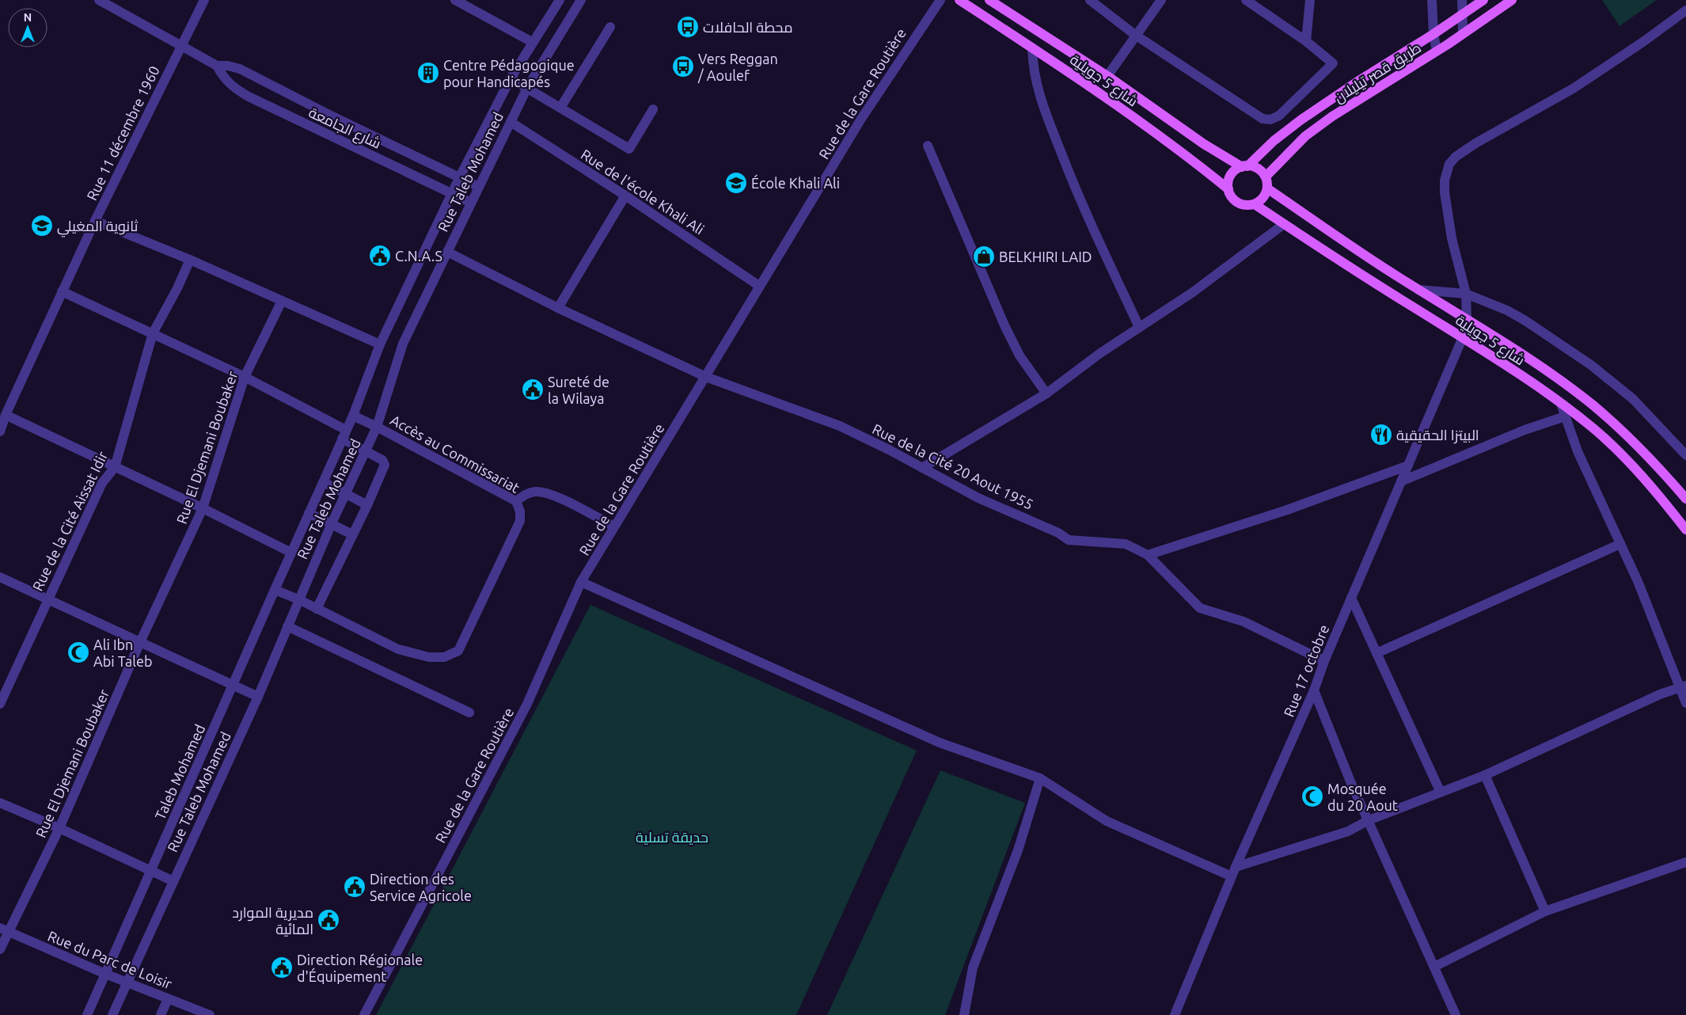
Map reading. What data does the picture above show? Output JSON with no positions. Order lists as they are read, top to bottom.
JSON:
{
  "streets": {
    "main road": ["طريق قصر تيليلان", "شارع 5 جويلية"],
    "street": [
      "Rue de la Gare Routière",
      "شارع الجامعة",
      "Rue 11 décembre 1960",
      "Rue Taleb Mohamed",
      "Rue de l'école Khali Ali",
      "Rue El Djemani Boubaker",
      "Accès au Commissariat",
      "Rue de la Cité 20 Aout 1955",
      "Rue de la Cité Aissat Idir",
      "Rue 17 octobre",
      "Taleb Mohamed",
      "Rue du Parc de Loisir"
    ]
  },
  "crossings": [
    ["طريق قصر تيليلان", "شارع 5 جويلية"],
    ["شارع 5 جويلية", "Rue 17 octobre"],
    ["Rue de la Gare Routière", "Rue de l'école Khali Ali"],
    ["Rue de la Gare Routière", "Rue de la Cité 20 Aout 1955"],
    ["شارع الجامعة", "Rue 11 décembre 1960"],
    ["شارع الجامعة", "Rue Taleb Mohamed"],
    ["Rue Taleb Mohamed", "Rue de l'école Khali Ali"],
    ["Rue Taleb Mohamed", "Accès au Commissariat"],
    ["Rue Taleb Mohamed", "Rue de la Cité 20 Aout 1955"],
    ["Rue Taleb Mohamed", "Taleb Mohamed"],
    ["Rue Taleb Mohamed", "Rue du Parc de Loisir"],
    ["Rue El Djemani Boubaker", "Rue du Parc de Loisir"],
    ["Rue de la Cité 20 Aout 1955", "Rue 17 octobre"]
  ],
  "parks": ["حديقة تسلية"],
  "places": {
    "bus stop": ["محطة الحافلات", "Vers Reggan / Aoulef"],
    "building": ["Centre Pédagogique pour Handicapés"],
    "school or university": ["École Khali Ali", "ثانوية المغيلي"],
    "public building": [
      "C.N.A.S",
      "Sureté de la Wilaya",
      "Direction des Service Agricole",
      "مديرية الموارد المائية",
      "Direction Régionale d'Équipement"
    ],
    "shop": ["BELKHIRI LAID"],
    "restaurant": ["البيتزا الحقيقية"],
    "mosque": ["Ali Ibn Abi Taleb", "Mosquée du 20 Aout"]
  },
  "north": "top"
}
